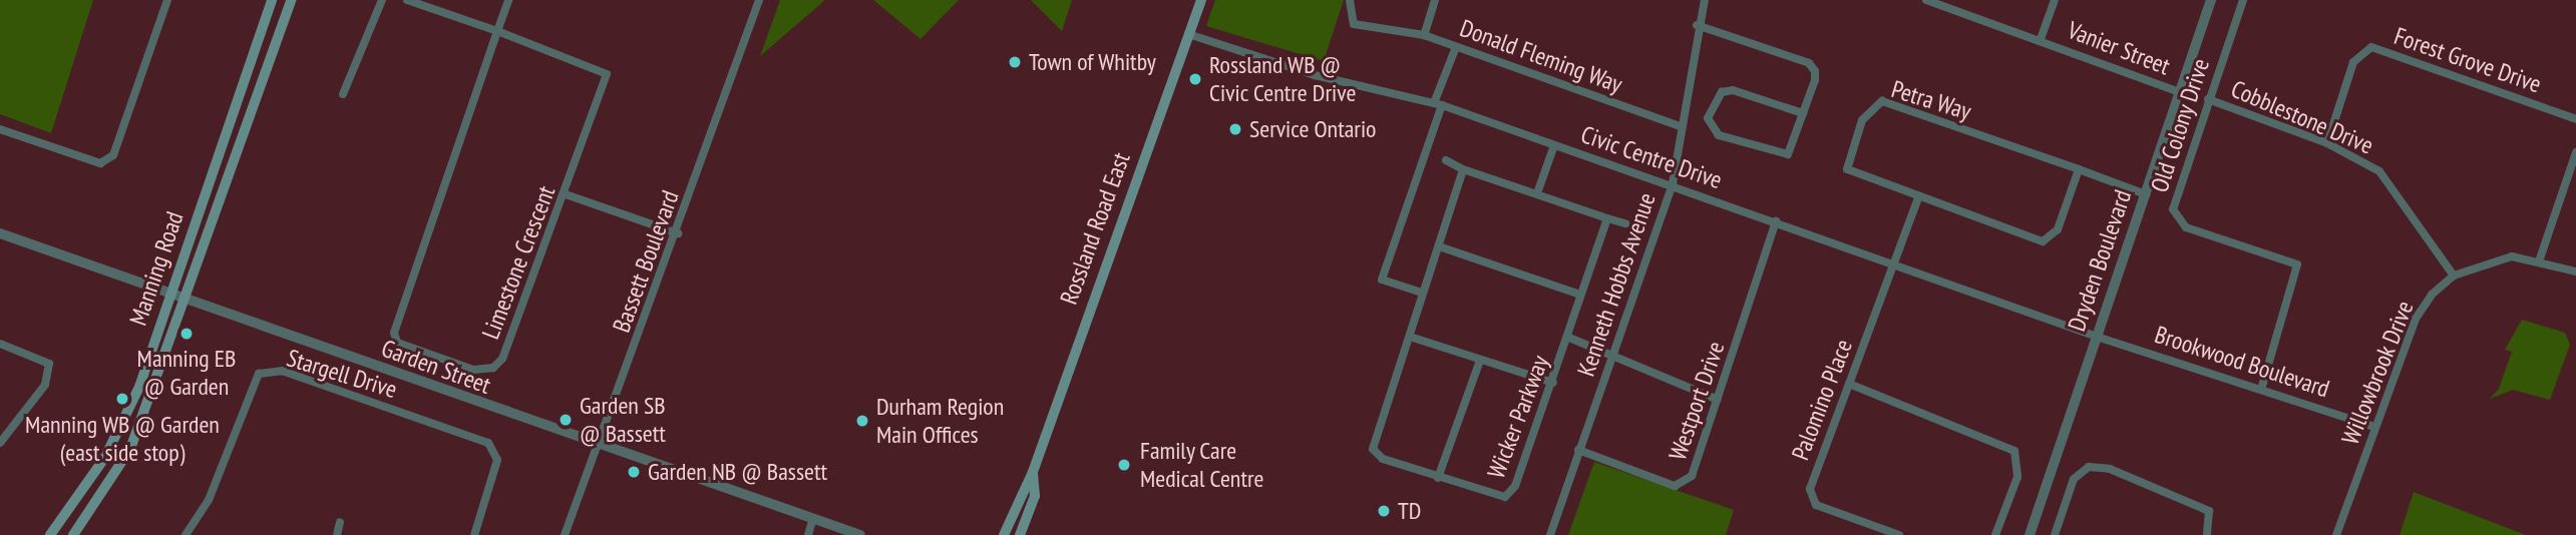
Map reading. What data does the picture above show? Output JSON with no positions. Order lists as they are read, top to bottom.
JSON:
{
  "streets": {
    "main road": ["Rossland Road East", "Manning Road"],
    "street": [
      "Vanier Street",
      "Donald Fleming Way",
      "Forest Grove Drive",
      "Petra Way",
      "Cobblestone Drive",
      "Old Colony Drive",
      "Civic Centre Drive",
      "Dryden Boulevard",
      "Bassett Boulevard",
      "Limestone Crescent",
      "Kenneth Hobbs Avenue",
      "Brookwood Boulevard",
      "Garden Street",
      "Willowbrook Drive",
      "Stargell Drive",
      "Palomino Place",
      "Westport Drive",
      "Wicker Parkway"
    ]
  },
  "crossings": [
    ["Vanier Street", "Dryden Boulevard"],
    ["Donald Fleming Way", "Kenneth Hobbs Avenue"],
    ["Forest Grove Drive", "Cobblestone Drive"],
    ["Petra Way", "Dryden Boulevard"],
    ["Cobblestone Drive", "Old Colony Drive"],
    ["Cobblestone Drive", "Willowbrook Drive"],
    ["Old Colony Drive", "Brookwood Boulevard"],
    ["Civic Centre Drive", "Rossland Road East"],
    ["Civic Centre Drive", "Dryden Boulevard"],
    ["Civic Centre Drive", "Kenneth Hobbs Avenue"],
    ["Civic Centre Drive", "Brookwood Boulevard"],
    ["Civic Centre Drive", "Palomino Place"],
    ["Civic Centre Drive", "Westport Drive"],
    ["Dryden Boulevard", "Brookwood Boulevard"],
    ["Bassett Boulevard", "Garden Street"],
    ["Manning Road", "Garden Street"],
    ["Kenneth Hobbs Avenue", "Westport Drive"],
    ["Kenneth Hobbs Avenue", "Wicker Parkway"],
    ["Brookwood Boulevard", "Willowbrook Drive"],
    ["Westport Drive", "Wicker Parkway"]
  ],
  "places": [
    "Town of Whitby",
    "Rossland WB @ Civic Centre Drive",
    "Service Ontario",
    "Manning EB @ Garden",
    "Manning WB @ Garden (east side stop)",
    "Garden SB @ Bassett",
    "Durham Region Main Offices",
    "Family Care Medical Centre",
    "Garden NB @ Bassett",
    "TD"
  ]
}
